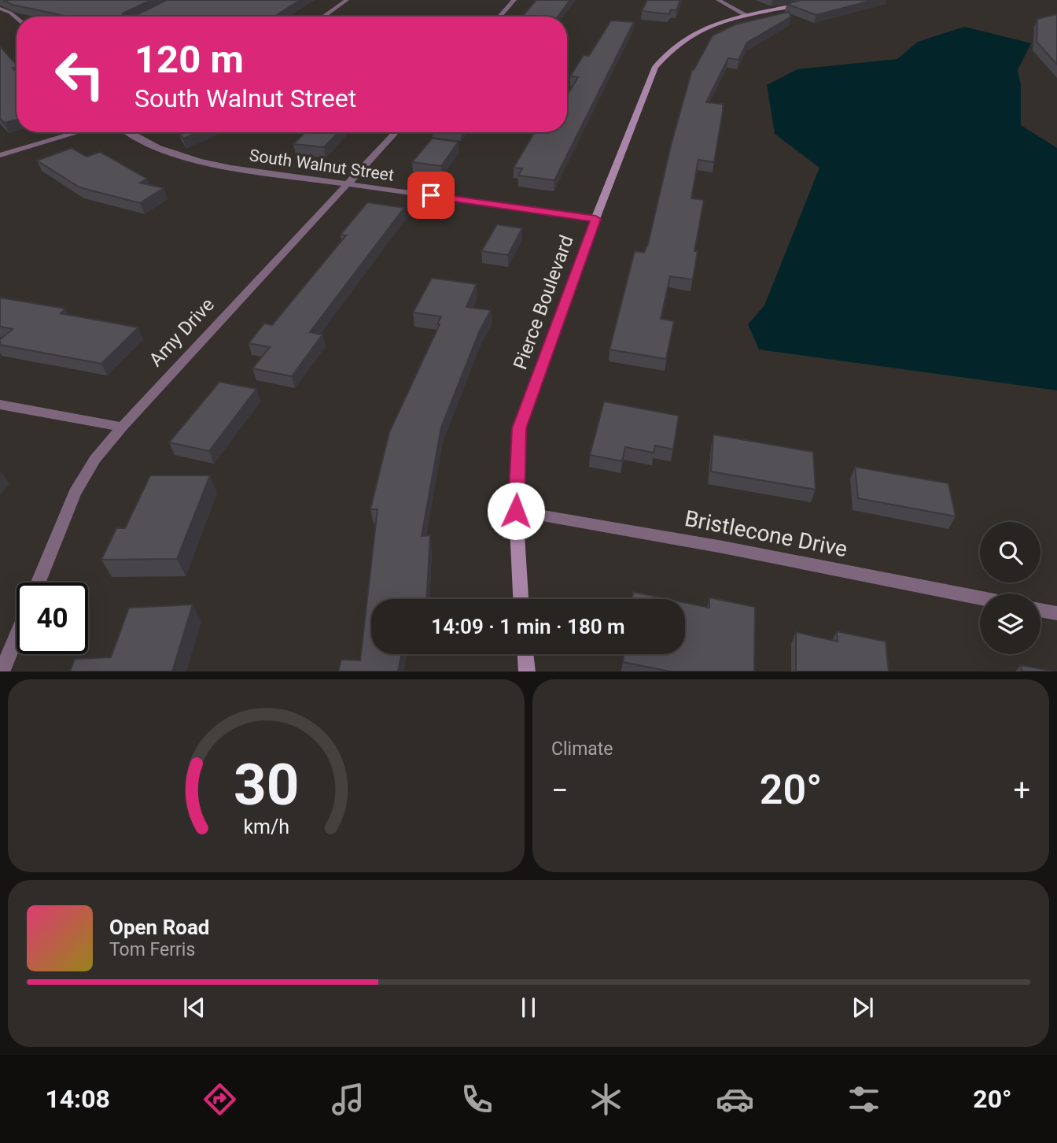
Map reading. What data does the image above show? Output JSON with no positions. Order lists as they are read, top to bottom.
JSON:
{
  "streets": {
    "street": [
      "South Walnut Street",
      "Pierce Boulevard",
      "Amy Drive",
      "Bristlecone Drive"
    ]
  },
  "crossings": [
    ["South Walnut Street", "Pierce Boulevard"],
    ["South Walnut Street", "Amy Drive"],
    ["Pierce Boulevard", "Bristlecone Drive"]
  ],
  "page": {
    "turn": ["120 m", "South Walnut Street"],
    "limit": "40",
    "trip": "14:09 · 1 min · 180 m",
    "tile": "Climate",
    "heat": ["−", "20°", "+"],
    "song": ["Open Road", "Tom Ferris"],
    "tabs": ["14:08", "20°"],
    "gauge": ["30", "km/h"]
  }
}
